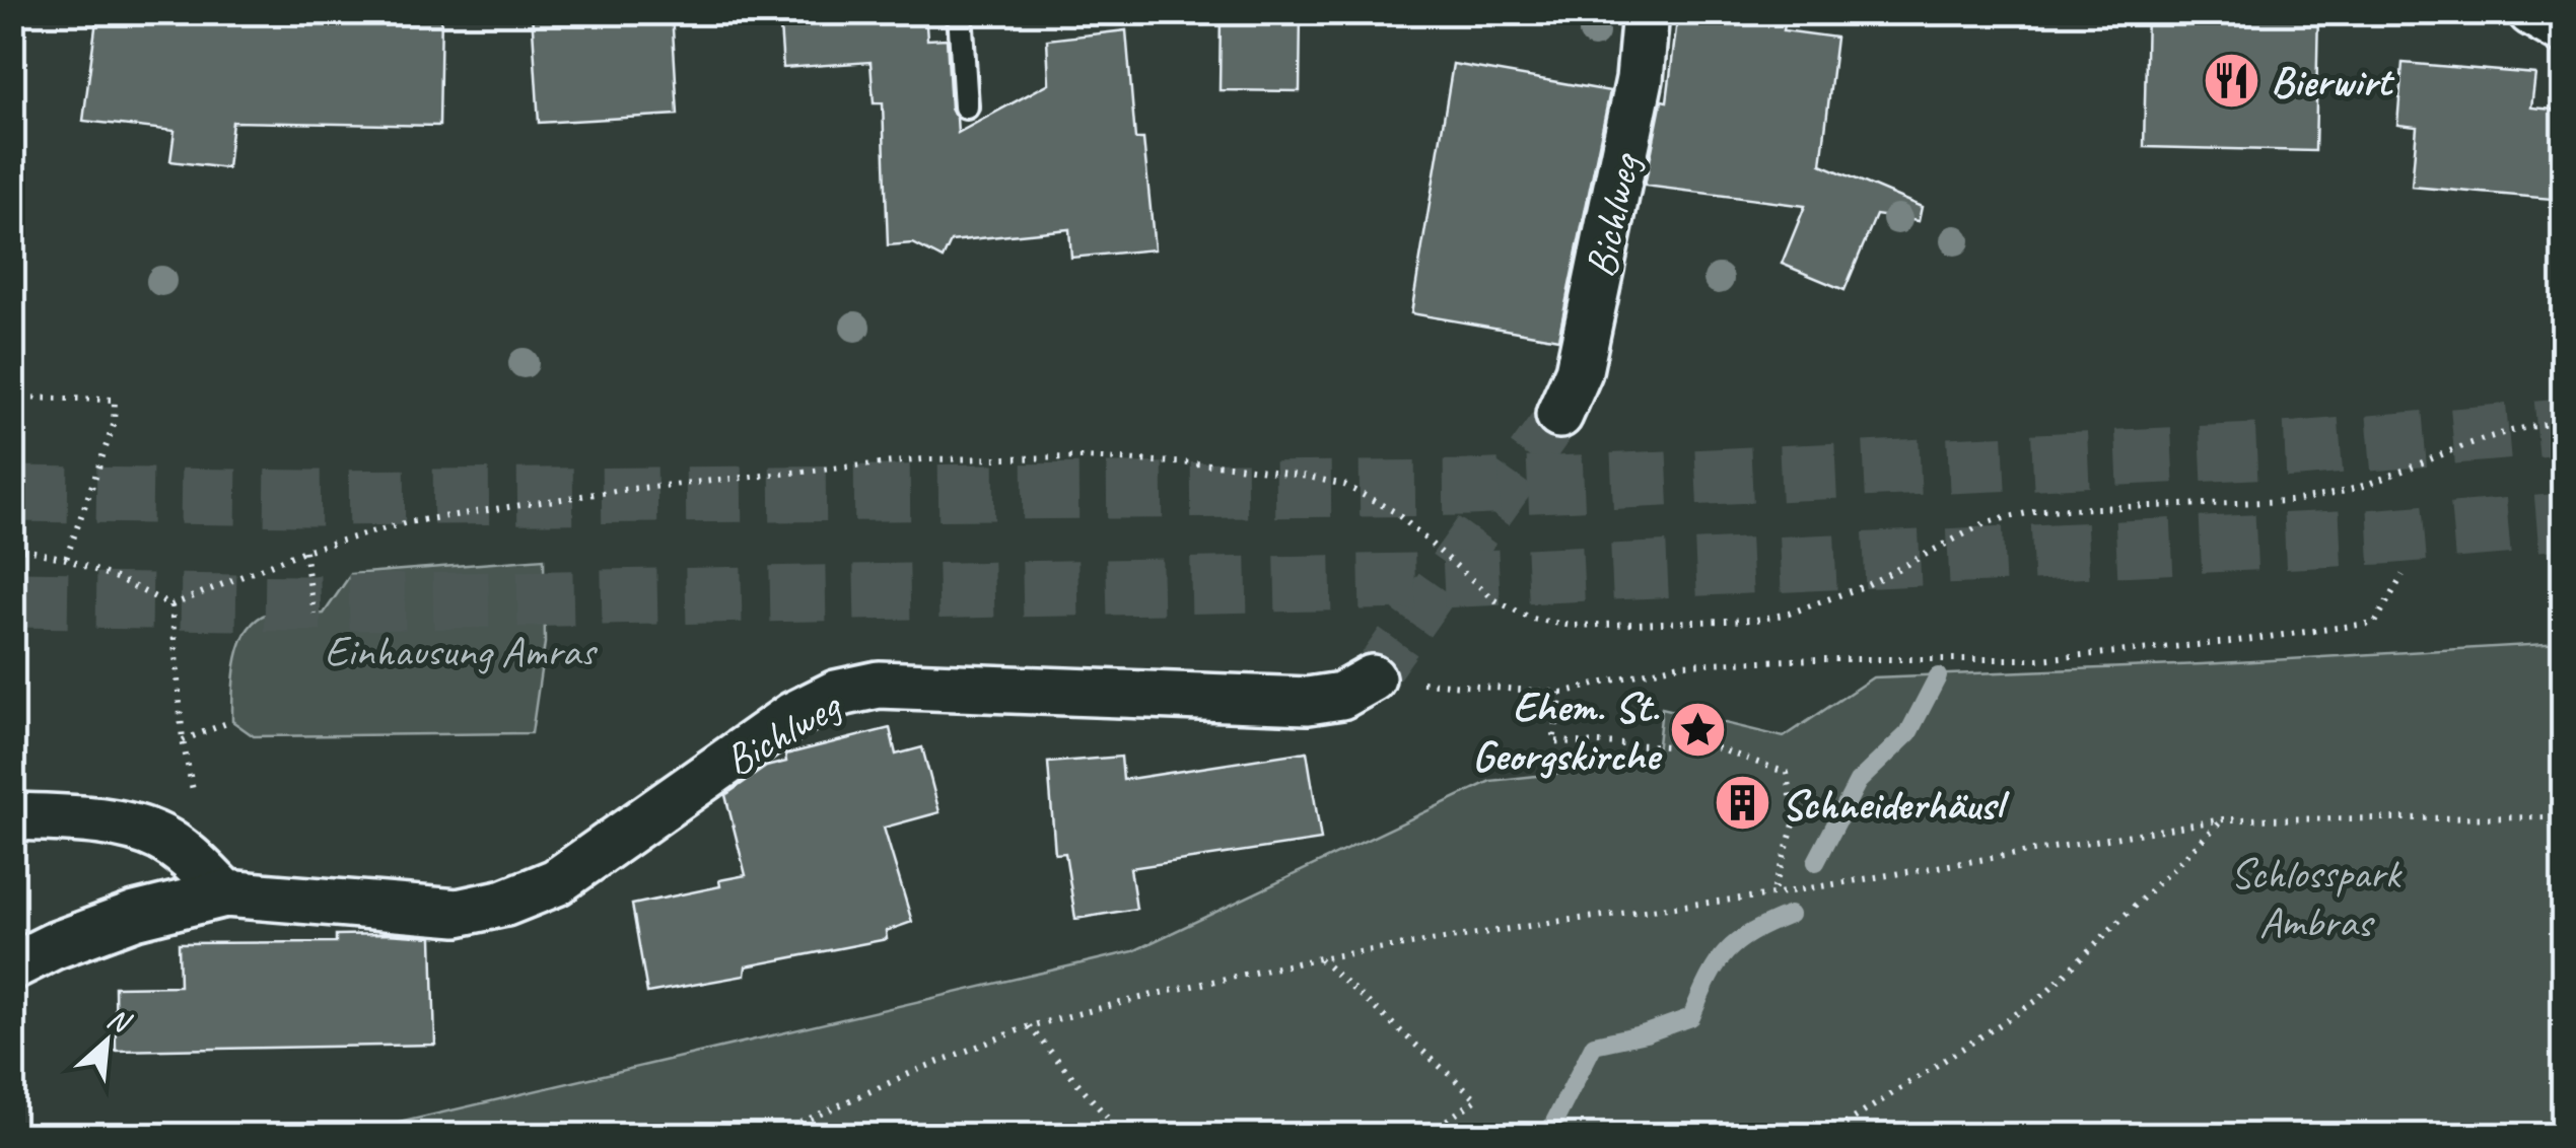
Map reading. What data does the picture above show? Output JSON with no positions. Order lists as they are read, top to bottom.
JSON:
{
  "streets": {
    "street": ["Bichlweg"]
  },
  "parks": ["Einhausung Amras", "Schlosspark Ambras"],
  "places": {
    "restaurant": ["Bierwirt"],
    "place": ["Ehem. St. Georgskirche"],
    "building": ["Schneiderhäusl"]
  },
  "north": "top right"
}
